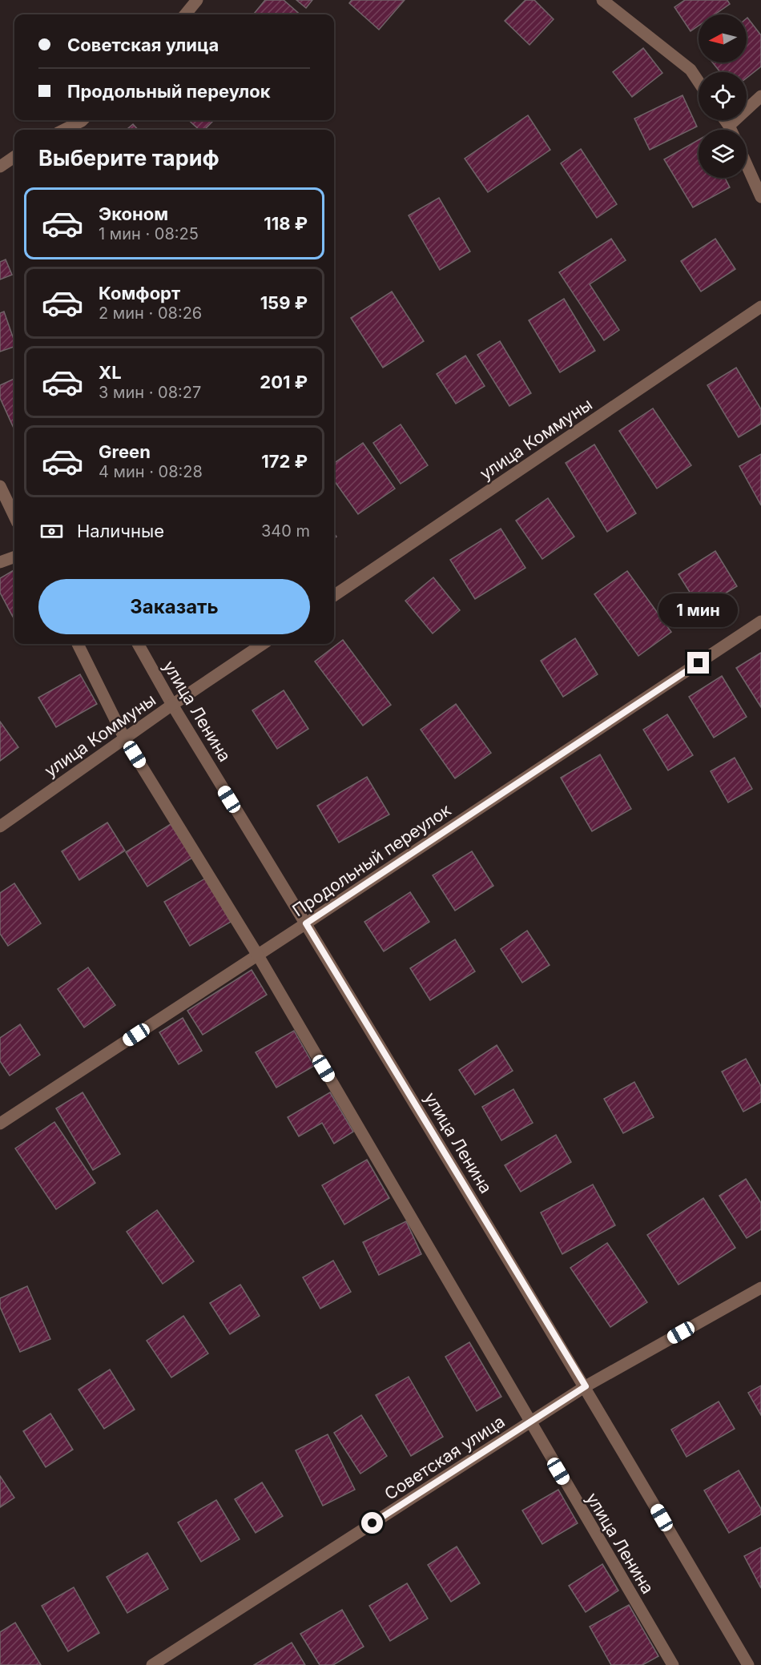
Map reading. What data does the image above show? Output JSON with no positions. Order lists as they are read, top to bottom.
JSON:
{
  "streets": {
    "street": [
      "улица Коммуны",
      "улица Ленина",
      "Продольный переулок",
      "Советская улица"
    ]
  },
  "crossings": [
    ["улица Коммуны", "улица Ленина"],
    ["улица Ленина", "Продольный переулок"],
    ["улица Ленина", "Советская улица"]
  ],
  "north": "left",
  "page": {
    "banner": ["Советская улица", "Продольный переулок"],
    "heading": "Выберите тариф",
    "list": [
      {
        "name": "Эконом",
        "note": "1 мин · 08:25",
        "value": "118 ₽"
      },
      {
        "name": "Комфорт",
        "note": "2 мин · 08:26",
        "value": "159 ₽"
      },
      {
        "name": "XL",
        "note": "3 мин · 08:27",
        "value": "201 ₽"
      },
      {
        "name": "Green",
        "note": "4 мин · 08:28",
        "value": "172 ₽"
      }
    ],
    "pay": ["Наличные", "340 m"],
    "buttons": "Заказать",
    "bubble": "1 мин"
  }
}
